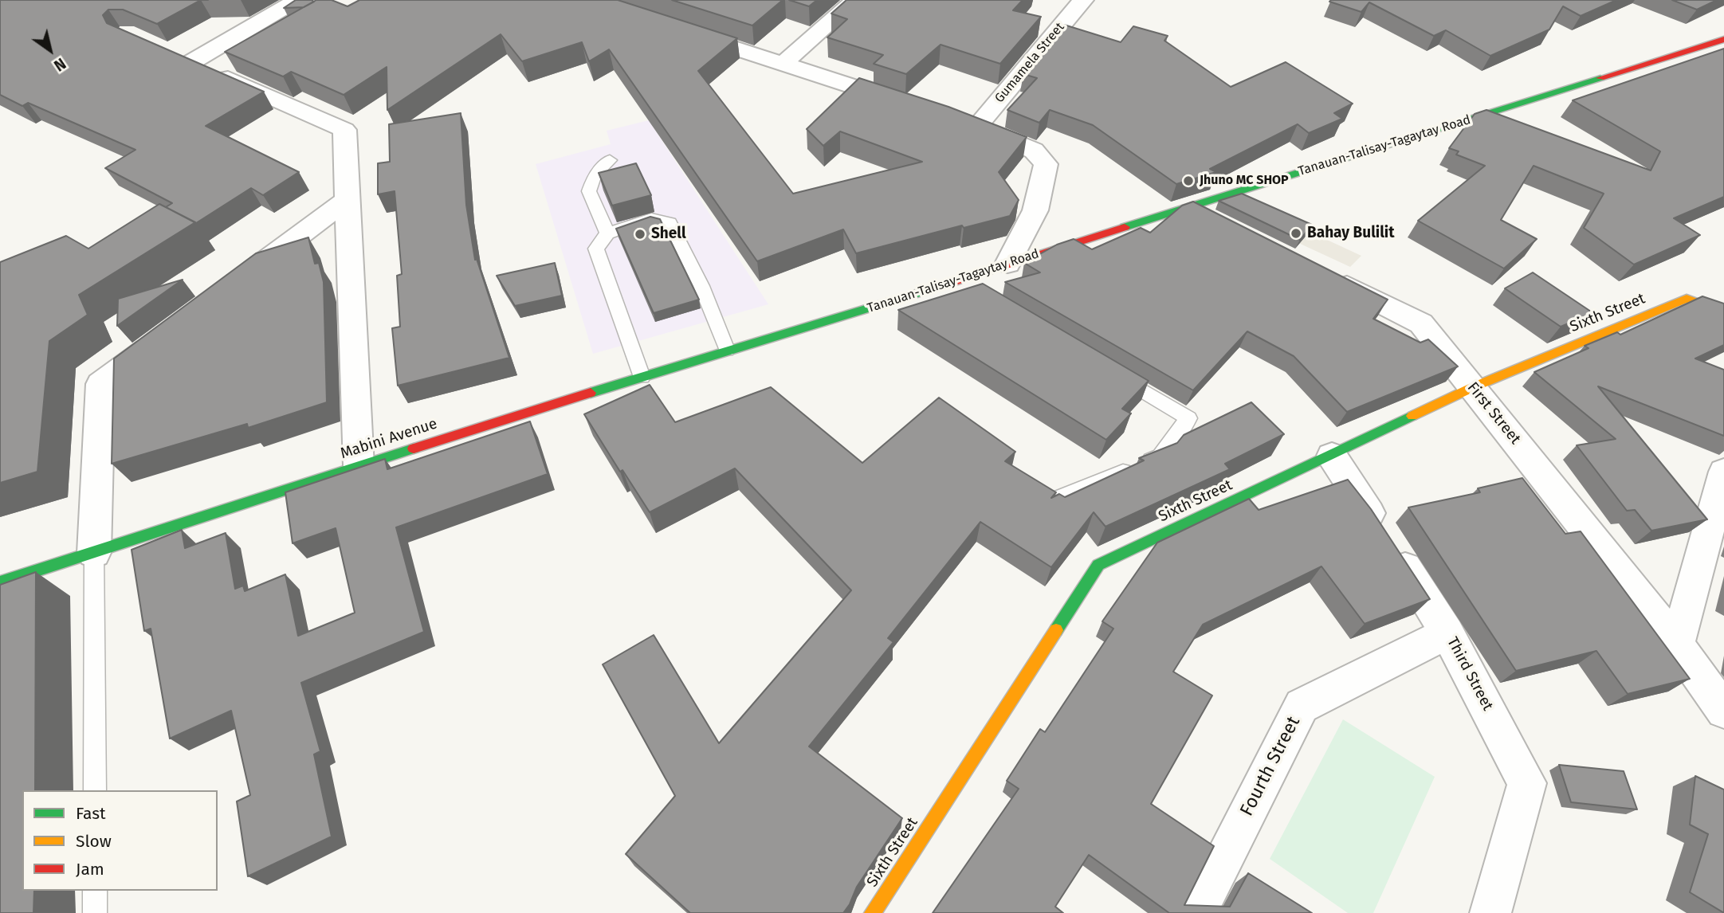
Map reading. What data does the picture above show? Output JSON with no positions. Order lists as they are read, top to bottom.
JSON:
{
  "streets": {
    "main road": ["Tanauan-Talisay-Tagaytay Road", "Sixth Street", "Mabini Avenue"],
    "street": [
      "Gumamela Street",
      "First Street",
      "Third Street",
      "Fourth Street"
    ]
  },
  "crossings": [
    ["Gumamela Street", "Tanauan-Talisay-Tagaytay Road"],
    ["Tanauan-Talisay-Tagaytay Road", "Mabini Avenue"],
    ["Sixth Street", "First Street"],
    ["Sixth Street", "Third Street"],
    ["Third Street", "Fourth Street"]
  ],
  "places": ["Jhuno MC SHOP", "Bahay Bulilit", "Shell"],
  "legend": ["Fast", "Slow", "Jam"],
  "north": "bottom right"
}
